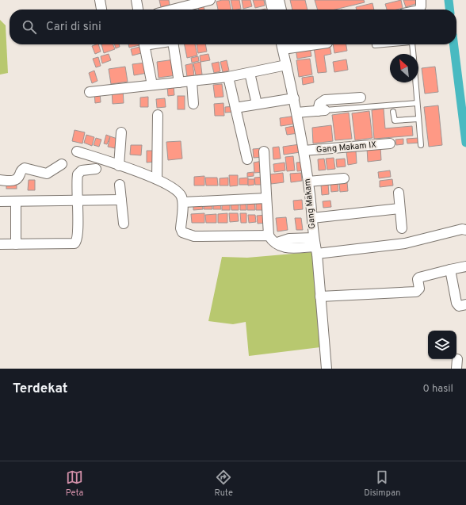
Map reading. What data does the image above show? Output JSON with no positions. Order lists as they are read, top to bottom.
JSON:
{
  "streets": {
    "street": ["Gang Makam IX", "Gang Makam"]
  },
  "crossings": [
    ["Gang Makam IX", "Gang Makam"]
  ],
  "north": "top left",
  "page": {
    "search": "Cari di sini",
    "heading": ["Terdekat", "0 hasil"],
    "nav": ["Peta", "Rute", "Disimpan"]
  }
}
